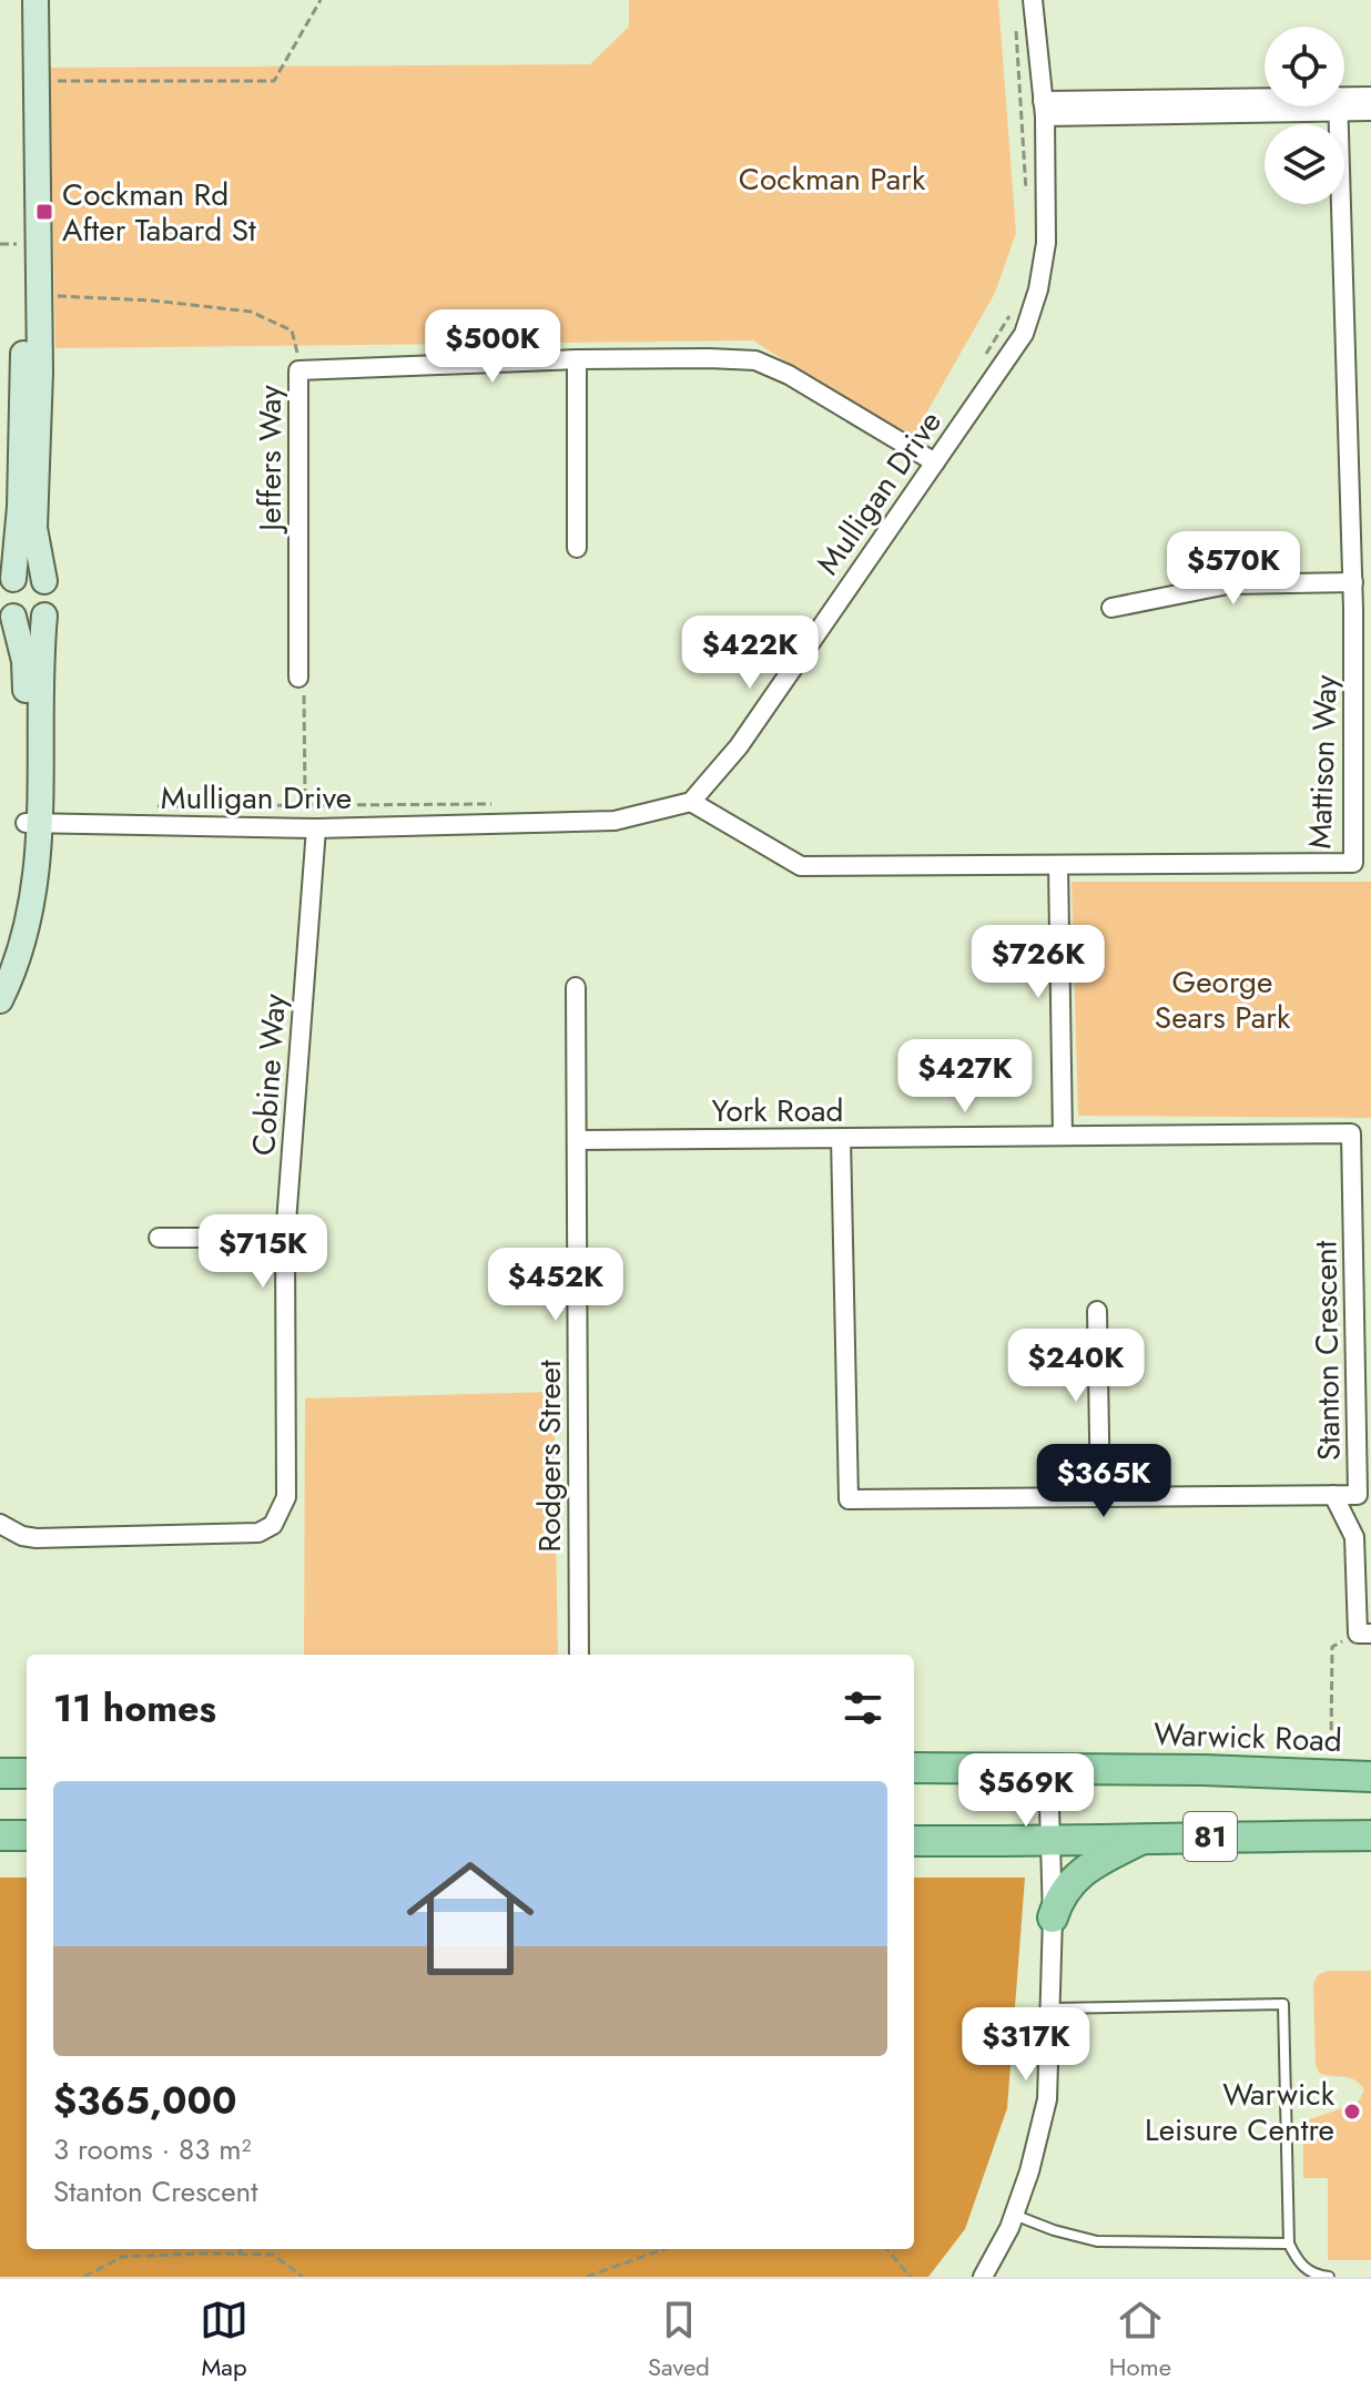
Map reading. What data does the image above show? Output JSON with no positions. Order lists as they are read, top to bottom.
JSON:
{
  "streets": {
    "main road": ["Warwick Road", "81"],
    "street": [
      "Jeffers Way",
      "Mulligan Drive",
      "Mattison Way",
      "Cobine Way",
      "York Road",
      "Stanton Crescent",
      "Rodgers Street"
    ]
  },
  "crossings": [
    ["Jeffers Way", "Mulligan Drive"],
    ["Mulligan Drive", "Mattison Way"],
    ["Mulligan Drive", "Cobine Way"],
    ["York Road", "Stanton Crescent"],
    ["York Road", "Rodgers Street"]
  ],
  "parks": ["Cockman Park", "George Sears Park"],
  "places": {
    "transit": ["Cockman Rd After Tabard St"],
    "other": ["Warwick Leisure Centre"]
  },
  "page": {
    "price": [
      "$500K",
      "$570K",
      "$422K",
      "$726K",
      "$427K",
      "$715K",
      "$452K",
      "$240K",
      "$365K",
      "$569K",
      "$317K"
    ],
    "heading": "11 homes",
    "list": [
      {
        "name": "$365,000",
        "note": "3 rooms · 83 m² · Stanton Crescent"
      }
    ],
    "tabs": ["Map", "Saved", "Home"]
  }
}
